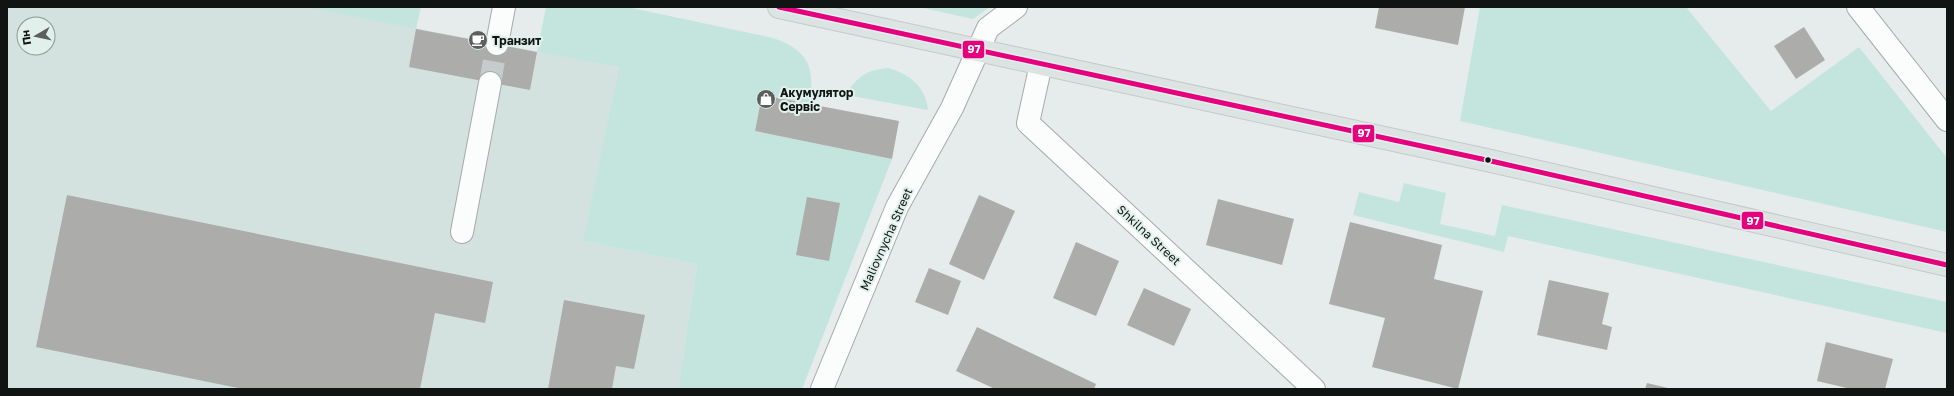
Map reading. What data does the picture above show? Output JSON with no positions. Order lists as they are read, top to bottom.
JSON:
{
  "streets": {
    "street": ["Shkilna Street", "Maliovnycha Street"]
  },
  "places": {
    "cafe": ["Транзит"],
    "shop": ["Акумулятор Сервіс"]
  },
  "lines": ["transit line 97"],
  "north": "left"
}
